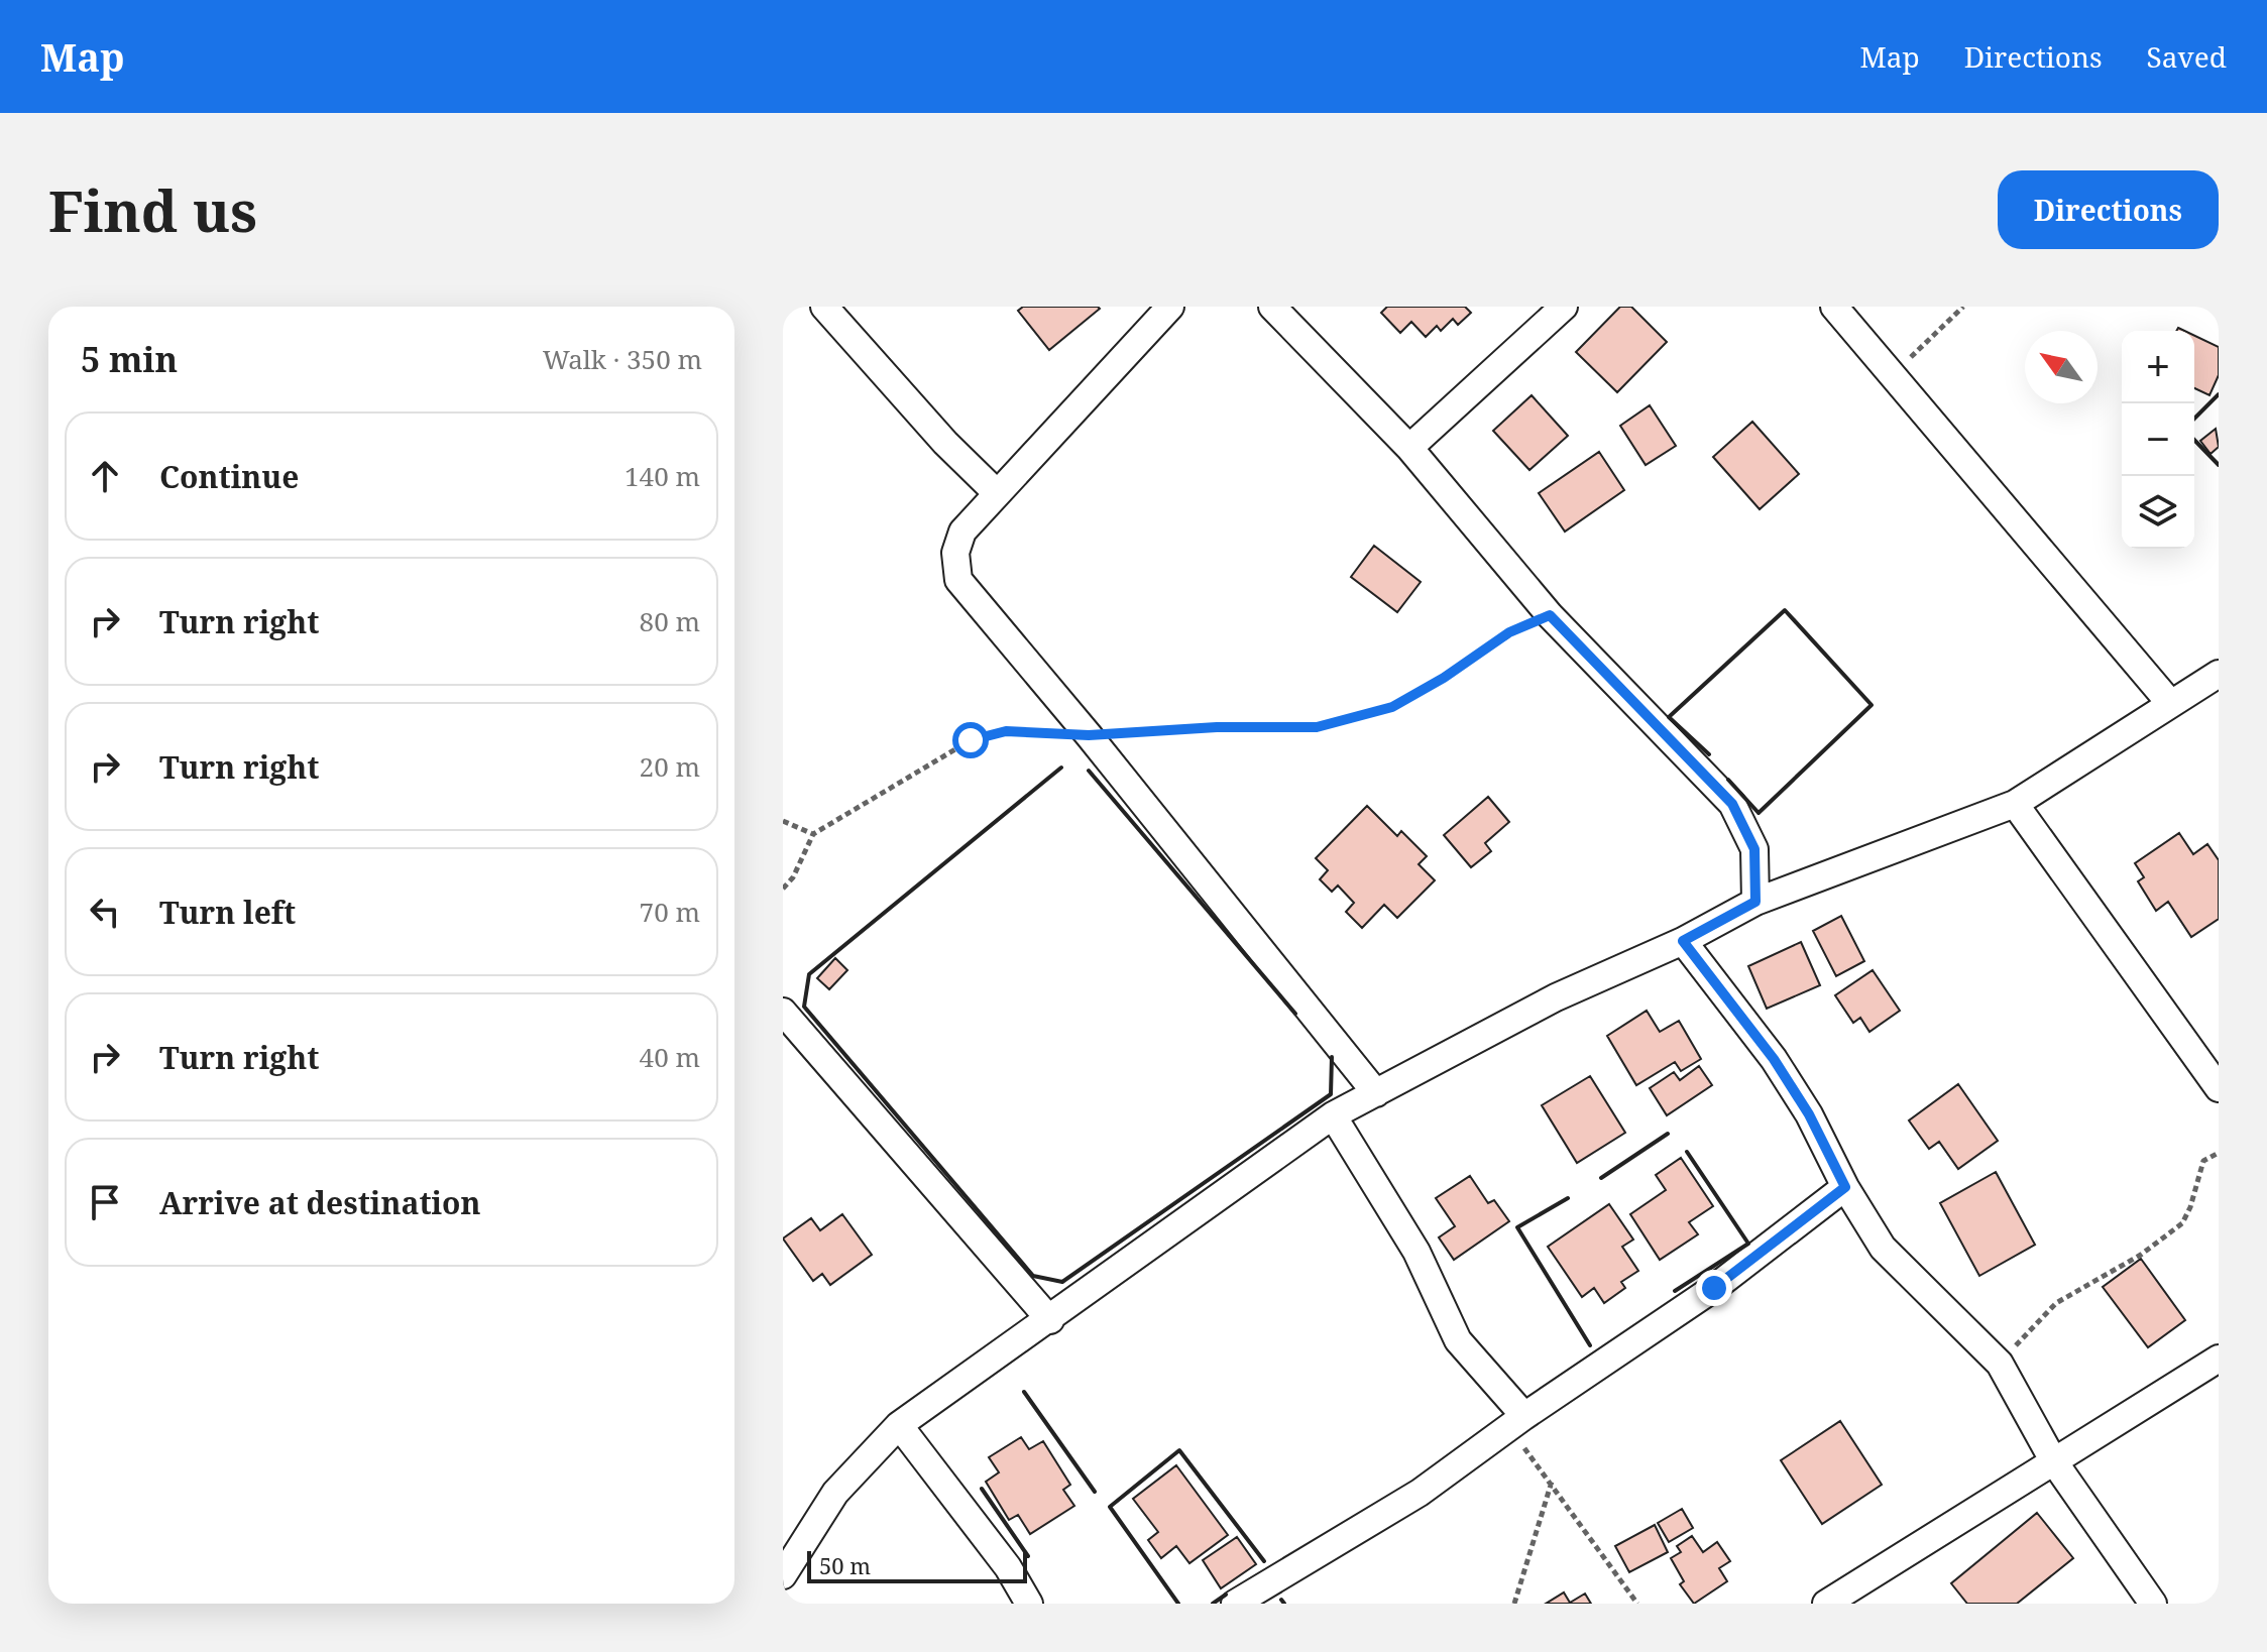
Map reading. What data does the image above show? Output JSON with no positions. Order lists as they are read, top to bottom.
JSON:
{
  "scale_bar": "50 m",
  "north": "top left",
  "page": {
    "header": "Map",
    "nav": ["Map", "Directions", "Saved"],
    "buttons": "Directions",
    "title": "Find us",
    "heading": ["5 min", "Walk · 350 m"],
    "map_buttons": ["+", "−"],
    "list": [
      ["Continue", "140 m"],
      ["Turn right", "80 m"],
      ["Turn right", "20 m"],
      ["Turn left", "70 m"],
      ["Turn right", "40 m"],
      "Arrive at destination"
    ],
    "scale": "50 m"
  }
}
